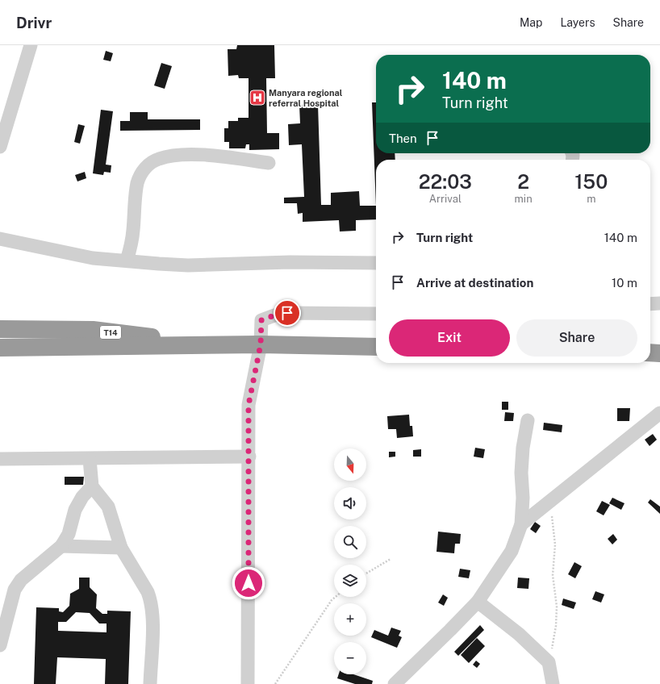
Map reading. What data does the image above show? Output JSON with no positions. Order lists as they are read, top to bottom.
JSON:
{
  "streets": {
    "highway": ["T14"]
  },
  "places": {
    "hospital": ["Manyara regional referral Hospital"]
  },
  "north": "bottom",
  "page": {
    "header": "Drivr",
    "nav": ["Map", "Layers", "Share"],
    "turn": ["140 m", "Turn right"],
    "then": "Then",
    "eta": [
      "22:03",
      "Arrival",
      "2",
      "min",
      "150",
      "m"
    ],
    "list": [
      {
        "name": "Turn right",
        "value": "140 m"
      },
      {
        "name": "Arrive at destination",
        "value": "10 m"
      }
    ],
    "buttons": ["Exit", "Share"],
    "map_buttons": ["+", "−"]
  }
}
